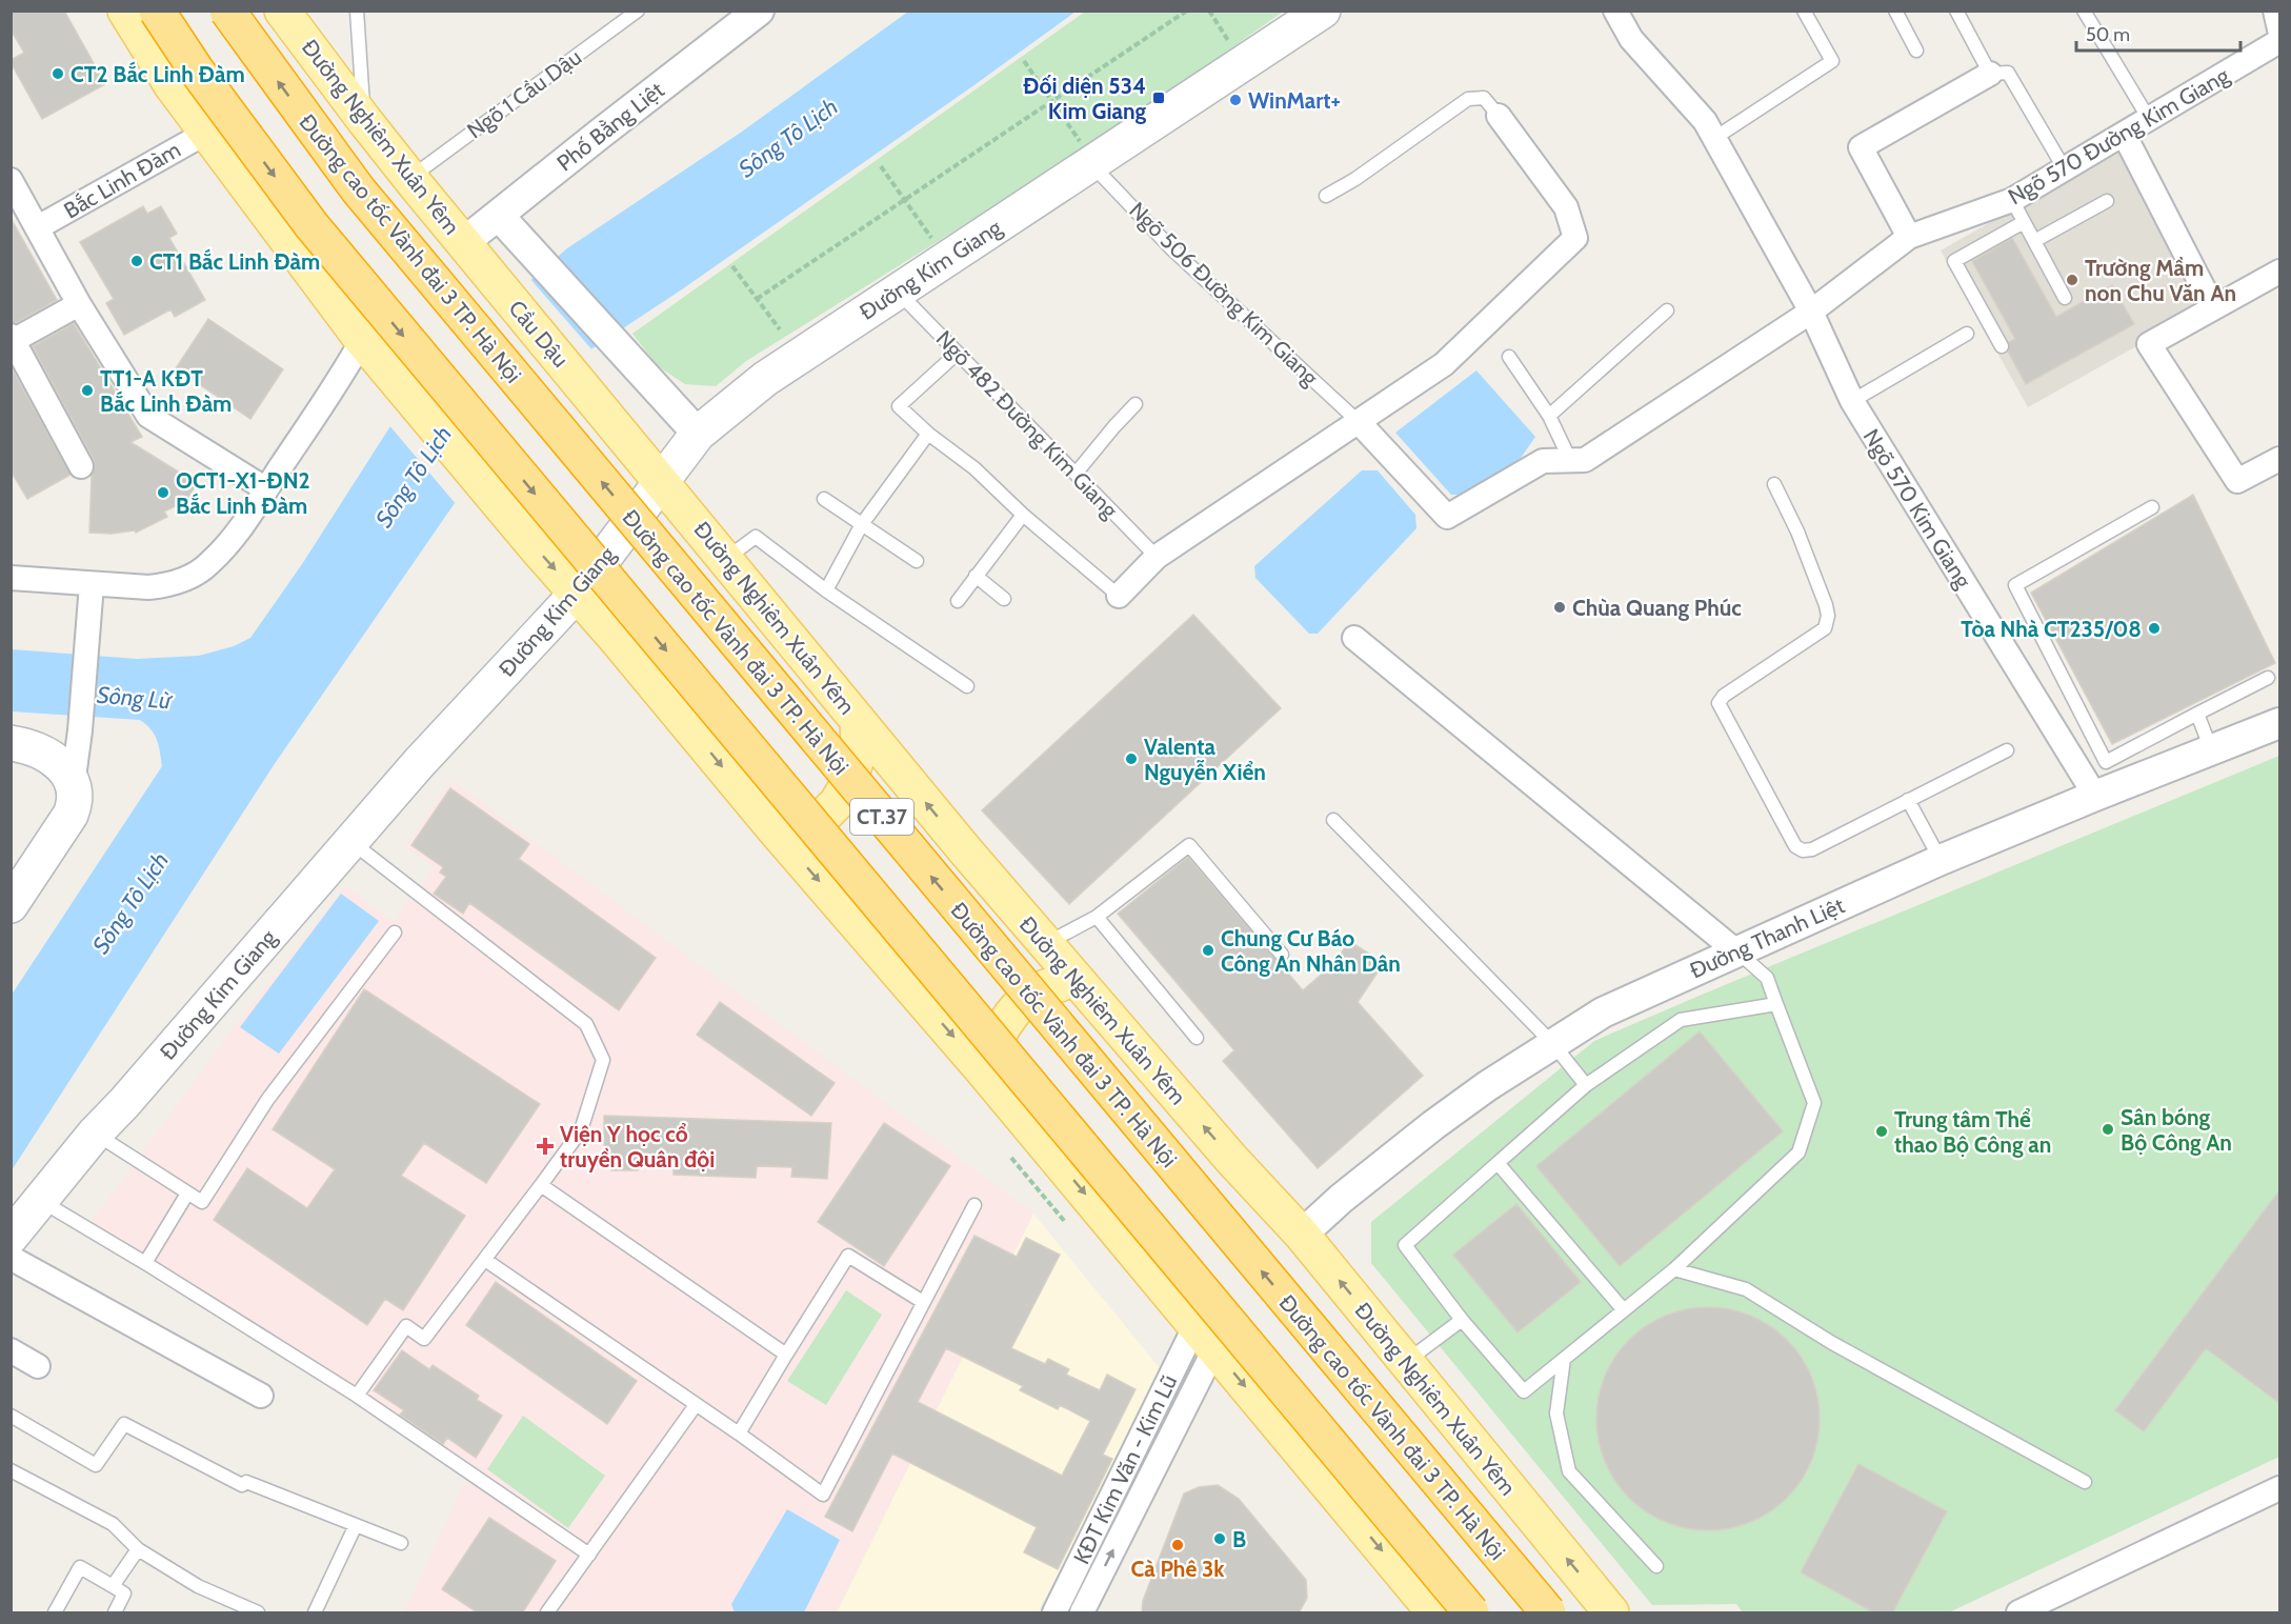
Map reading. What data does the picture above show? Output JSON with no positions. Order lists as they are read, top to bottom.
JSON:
{
  "streets": {
    "highway": ["Đường cao tốc Vành đai 3 TP. Hà Nội", "CT.37"],
    "main road": ["Đường Nghiêm Xuân Yêm", "Đường Kim Giang", "Cầu Dậu"],
    "street": [
      "Phố Bằng Liệt",
      "Ngõ 570 Đường Kim Giang",
      "Bắc Linh Đàm",
      "Ngõ 570 Kim Giang",
      "Đường Thanh Liệt",
      "KĐT Kim Văn - Kim Lũ"
    ],
    "lane": ["Ngõ 1 Cầu Dậu", "Ngõ 506 Đường Kim Giang", "Ngõ 482 Đường Kim Giang"]
  },
  "crossings": [
    ["Ngõ 1 Cầu Dậu", "Đường Nghiêm Xuân Yêm"],
    ["Phố Bằng Liệt", "Đường Nghiêm Xuân Yêm"],
    ["Phố Bằng Liệt", "Cầu Dậu"],
    ["Ngõ 570 Đường Kim Giang", "Ngõ 506 Đường Kim Giang"],
    ["Ngõ 570 Đường Kim Giang", "Ngõ 570 Kim Giang"],
    ["Đường Nghiêm Xuân Yêm", "Đường Kim Giang"],
    ["Đường Nghiêm Xuân Yêm", "Cầu Dậu"],
    ["Đường Nghiêm Xuân Yêm", "Đường Thanh Liệt"],
    ["Đường Kim Giang", "Ngõ 506 Đường Kim Giang"],
    ["Đường Kim Giang", "Ngõ 482 Đường Kim Giang"],
    ["Ngõ 570 Kim Giang", "Đường Thanh Liệt"]
  ],
  "water": ["Sông Tô Lịch", "Sông Lừ"],
  "places": {
    "other": [
      "CT2 Bắc Linh Đàm",
      "WinMart+",
      "CT1 Bắc Linh Đàm",
      "Trường Mầm non Chu Văn An",
      "TT1-A KĐT Bắc Linh Đàm",
      "OCT1-X1-ĐN2 Bắc Linh Đàm",
      "Chùa Quang Phúc",
      "Tòa Nhà CT235/08",
      "Valenta Nguyễn Xiển",
      "Chung Cư Báo Công An Nhân Dân",
      "Sân bóng Bộ Công An",
      "Trung tâm Thể thao Bộ Công an",
      "B",
      "Cà Phê 3k"
    ],
    "transit": ["Đối diện 534 Kim Giang"],
    "health": ["Viện Y học cổ truyền Quân đội"]
  },
  "scale_bar": "50 m"
}
